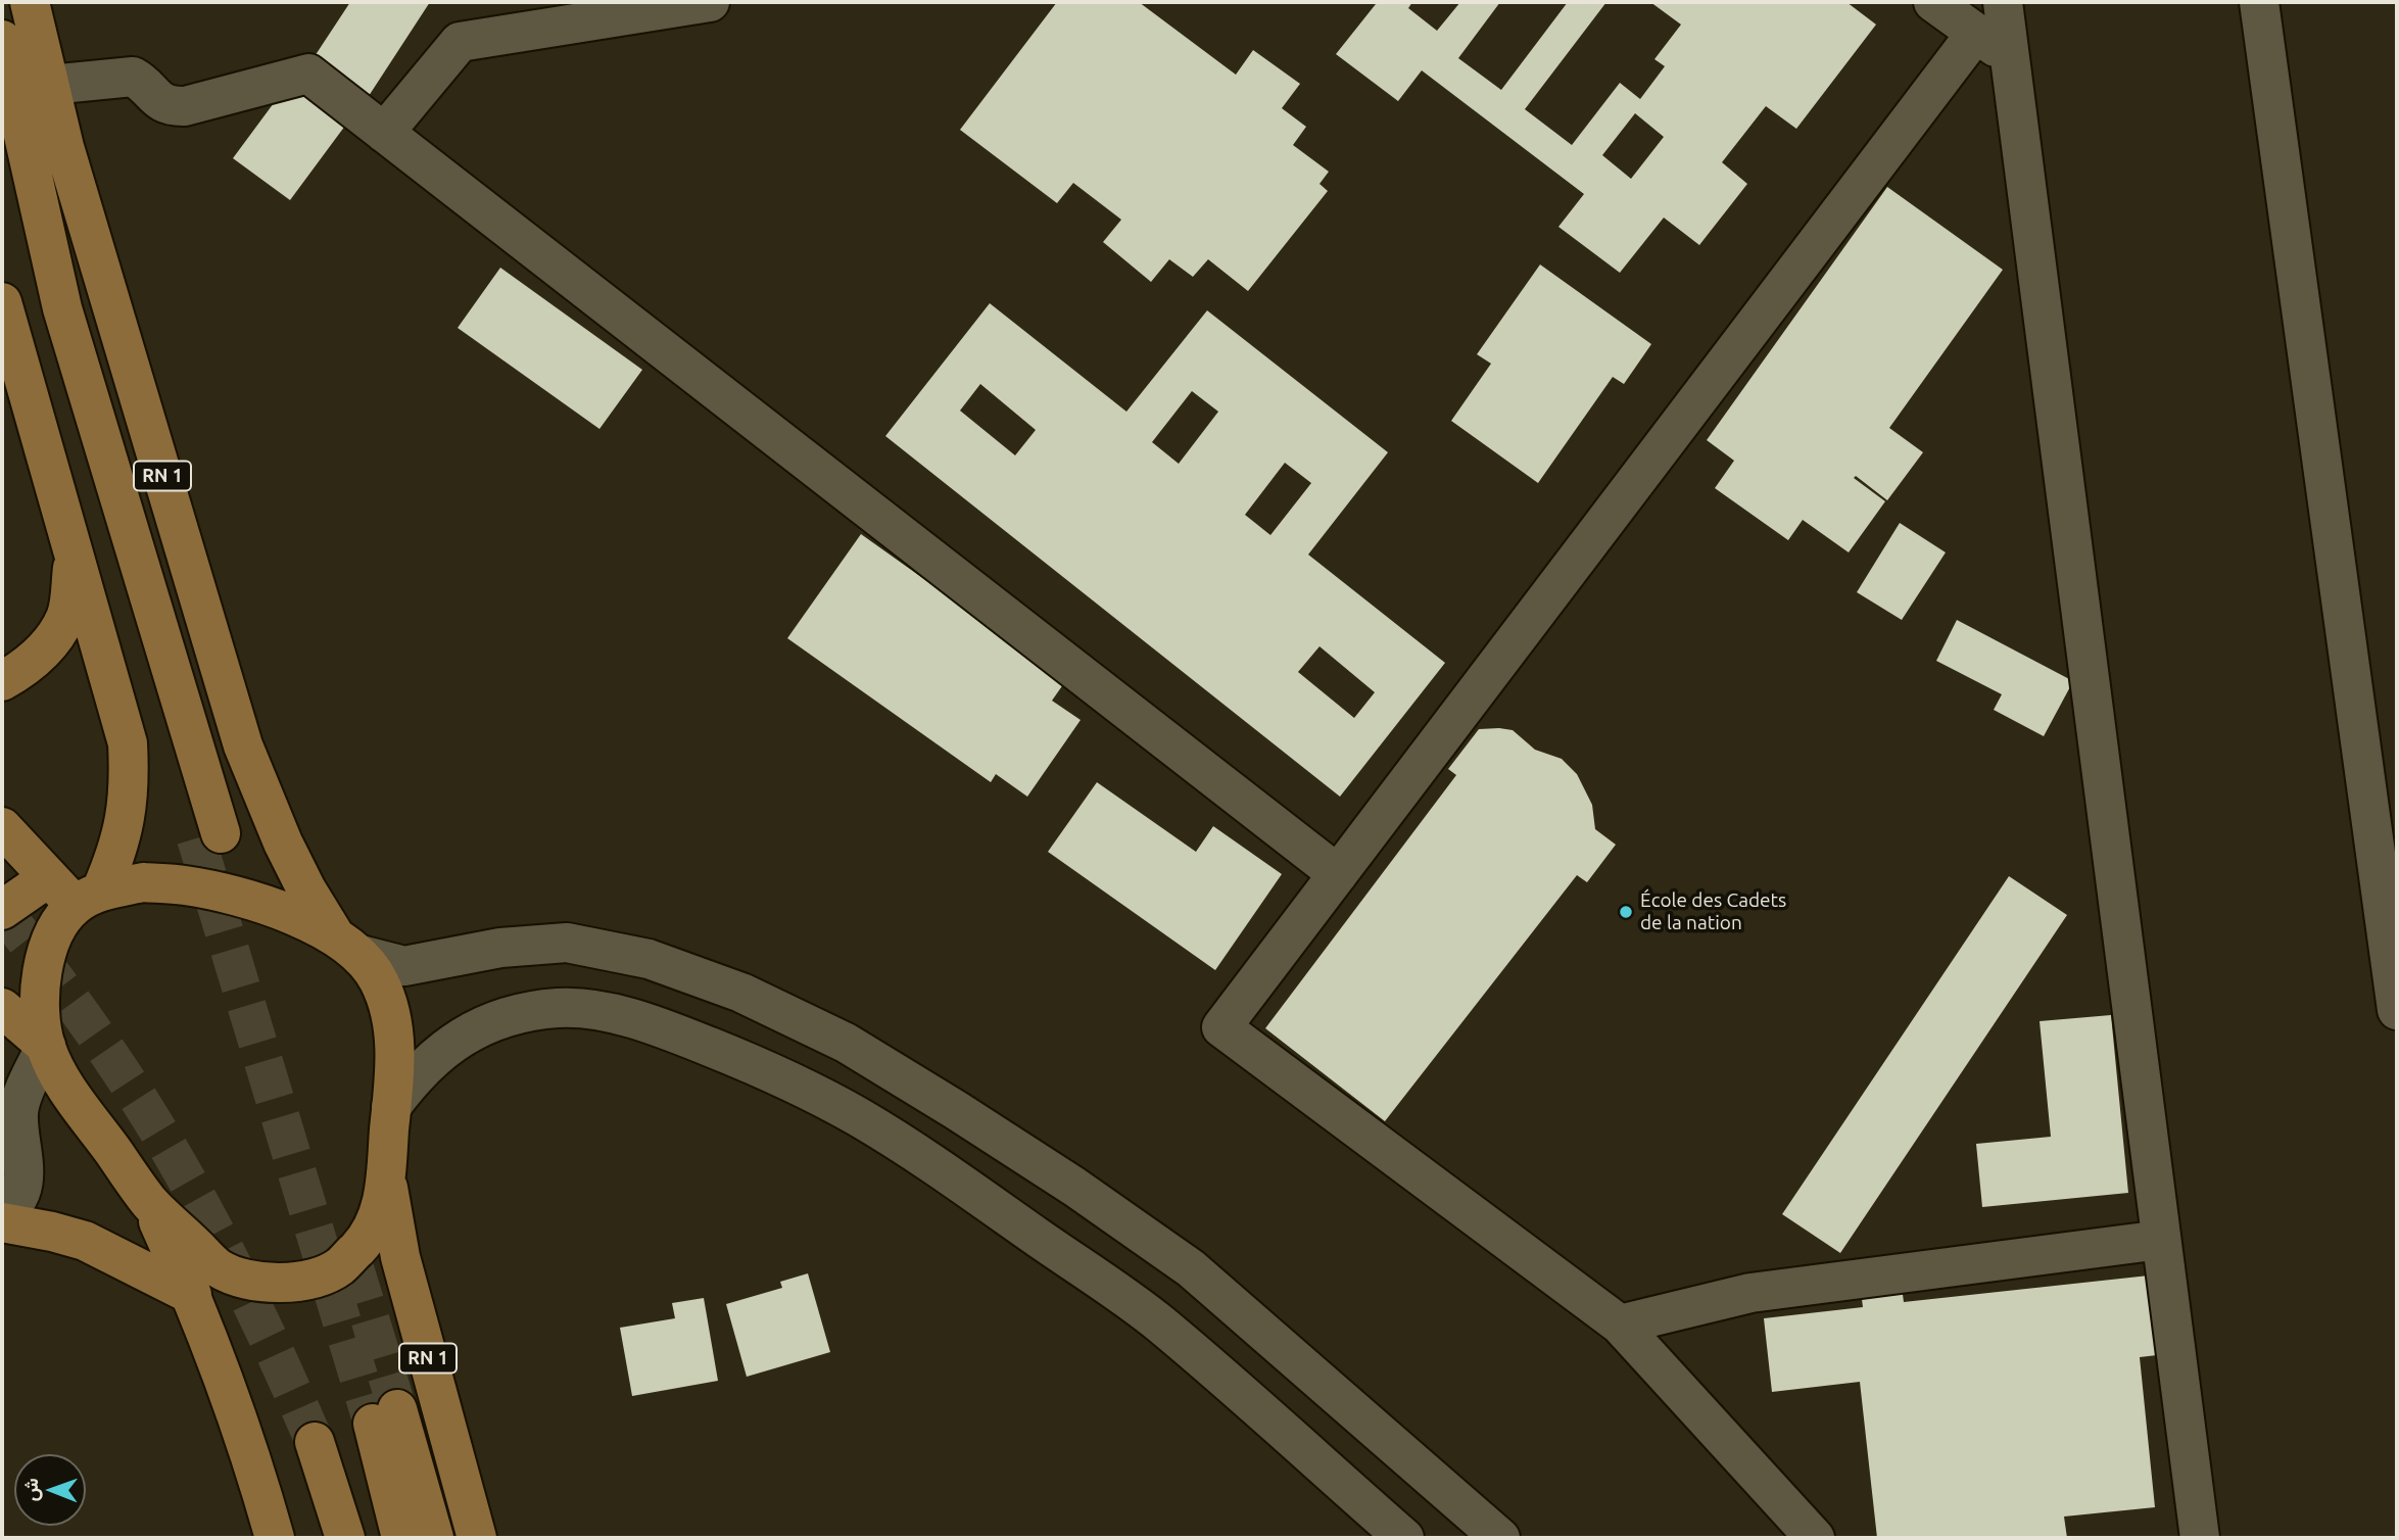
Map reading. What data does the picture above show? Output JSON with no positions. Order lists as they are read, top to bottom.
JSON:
{
  "streets": {
    "main road": ["RN 1"]
  },
  "places": ["École des Cadets de la nation"],
  "north": "left"
}
